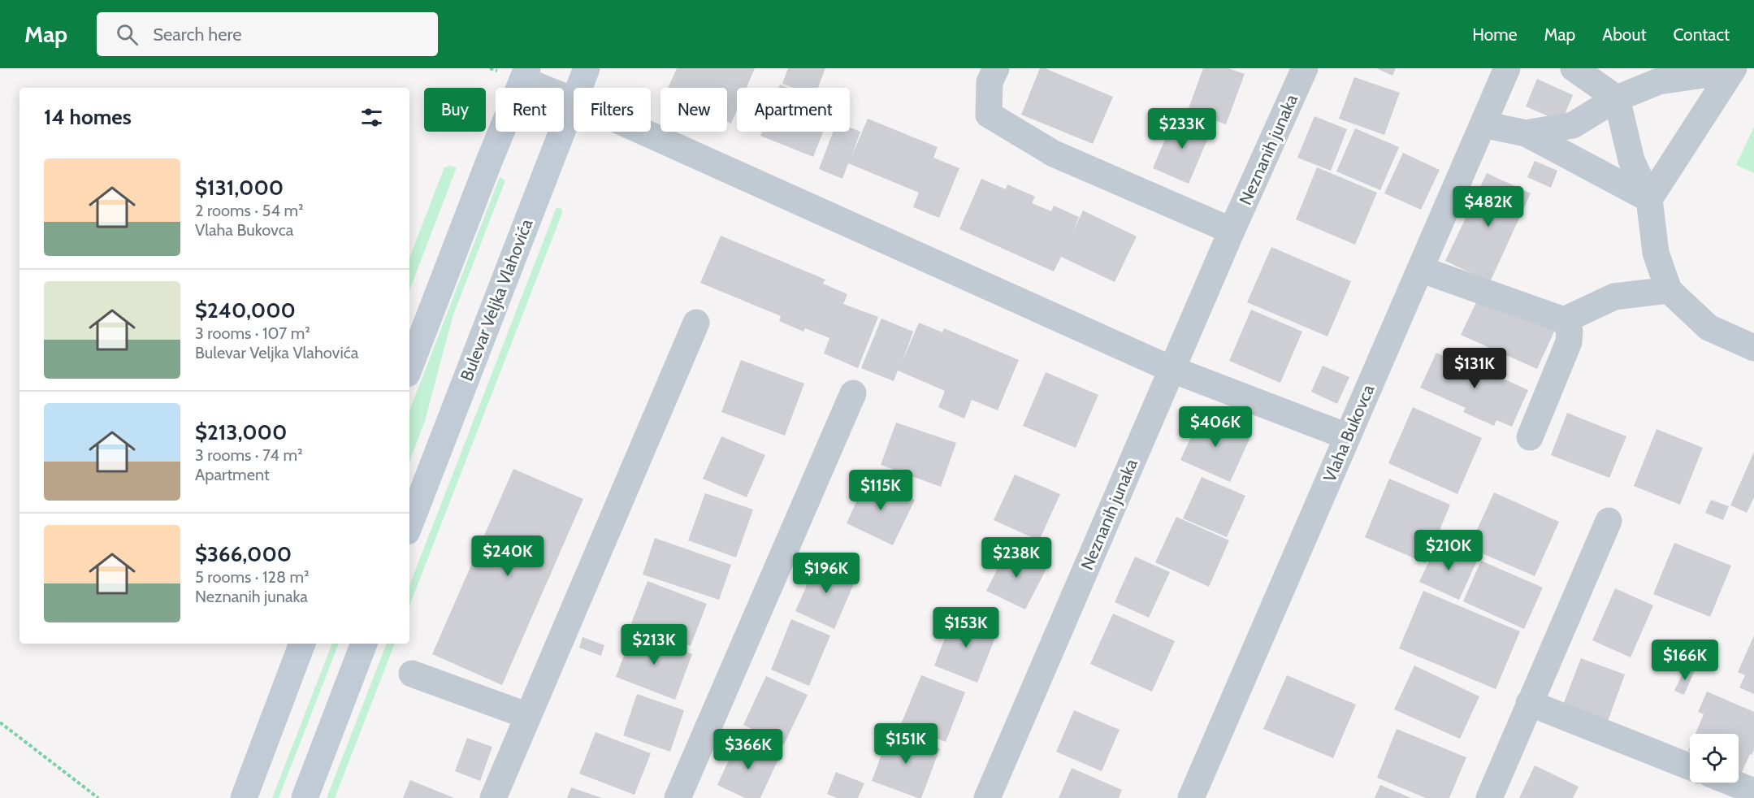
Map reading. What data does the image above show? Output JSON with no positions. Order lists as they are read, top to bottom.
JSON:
{
  "streets": {
    "main road": ["Bulevar Veljka Vlahovića"],
    "street": ["Neznanih junaka", "Vlaha Bukovca"]
  },
  "page": {
    "header": "Map",
    "search": "Search here",
    "nav": [
      "Home",
      "Map",
      "About",
      "Contact"
    ],
    "chip": [
      "Buy",
      "Rent",
      "Filters",
      "New",
      "Apartment"
    ],
    "heading": "14 homes",
    "price": [
      "$233K",
      "$482K",
      "$131K",
      "$406K",
      "$115K",
      "$210K",
      "$240K",
      "$238K",
      "$196K",
      "$153K",
      "$213K",
      "$166K",
      "$151K",
      "$366K"
    ],
    "list": [
      {
        "name": "$131,000",
        "note": "2 rooms · 54 m² · Vlaha Bukovca"
      },
      {
        "name": "$240,000",
        "note": "3 rooms · 107 m² · Bulevar Veljka Vlahovića"
      },
      {
        "name": "$213,000",
        "note": "3 rooms · 74 m² · Apartment"
      },
      {
        "name": "$366,000",
        "note": "5 rooms · 128 m² · Neznanih junaka"
      }
    ]
  }
}
